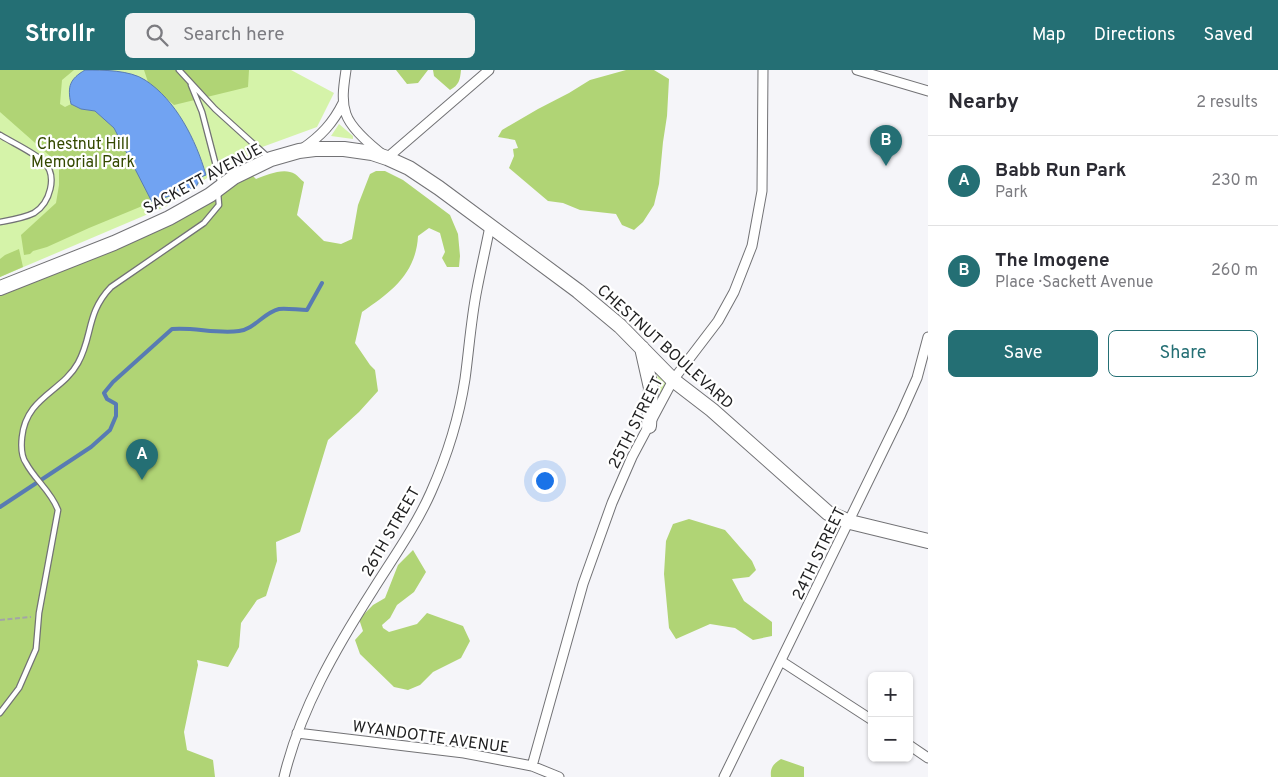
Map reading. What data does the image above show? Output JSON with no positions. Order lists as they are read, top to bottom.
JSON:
{
  "streets": {
    "street": [
      "SACKETT AVENUE",
      "CHESTNUT BOULEVARD",
      "25TH STREET",
      "26TH STREET",
      "24TH STREET",
      "WYANDOTTE AVENUE"
    ]
  },
  "crossings": [
    ["SACKETT AVENUE", "CHESTNUT BOULEVARD"],
    ["CHESTNUT BOULEVARD", "25TH STREET"],
    ["CHESTNUT BOULEVARD", "26TH STREET"],
    ["CHESTNUT BOULEVARD", "24TH STREET"],
    ["25TH STREET", "WYANDOTTE AVENUE"],
    ["26TH STREET", "WYANDOTTE AVENUE"]
  ],
  "parks": ["Chestnut Hill Memorial Park"],
  "page": {
    "header": "Strollr",
    "search": "Search here",
    "nav": ["Map", "Directions", "Saved"],
    "heading": ["Nearby", "2 results"],
    "pins": ["B", "A"],
    "list": [
      {
        "mark": "A",
        "name": "Babb Run Park",
        "note": "Park",
        "value": "230 m"
      },
      {
        "mark": "B",
        "name": "The Imogene",
        "note": "Place · Sackett Avenue",
        "value": "260 m"
      }
    ],
    "buttons": ["Save", "Share"],
    "map_buttons": ["+", "−"]
  }
}
